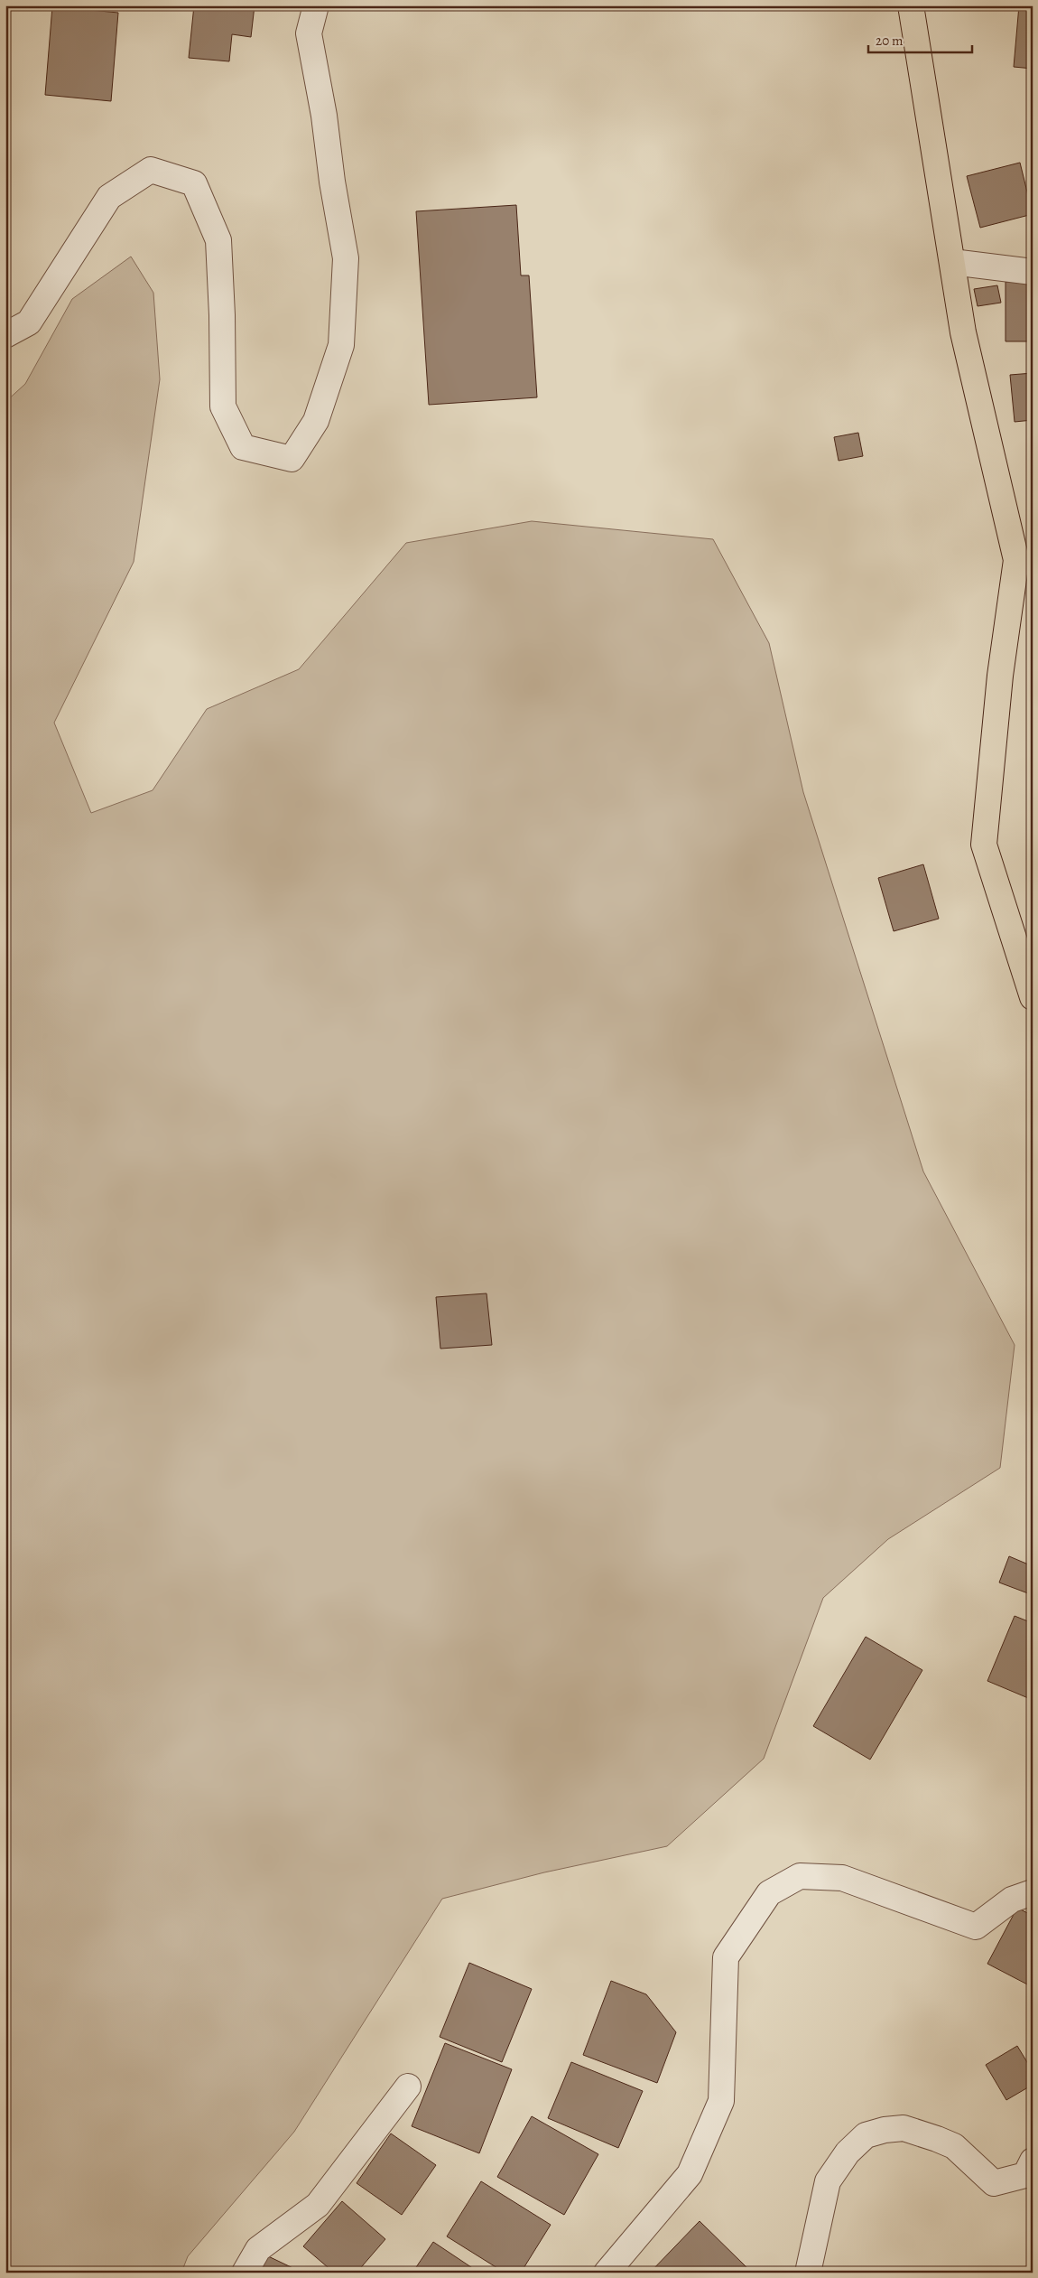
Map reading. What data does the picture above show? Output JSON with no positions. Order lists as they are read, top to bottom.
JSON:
{
  "scale_bar": "20 m"
}
